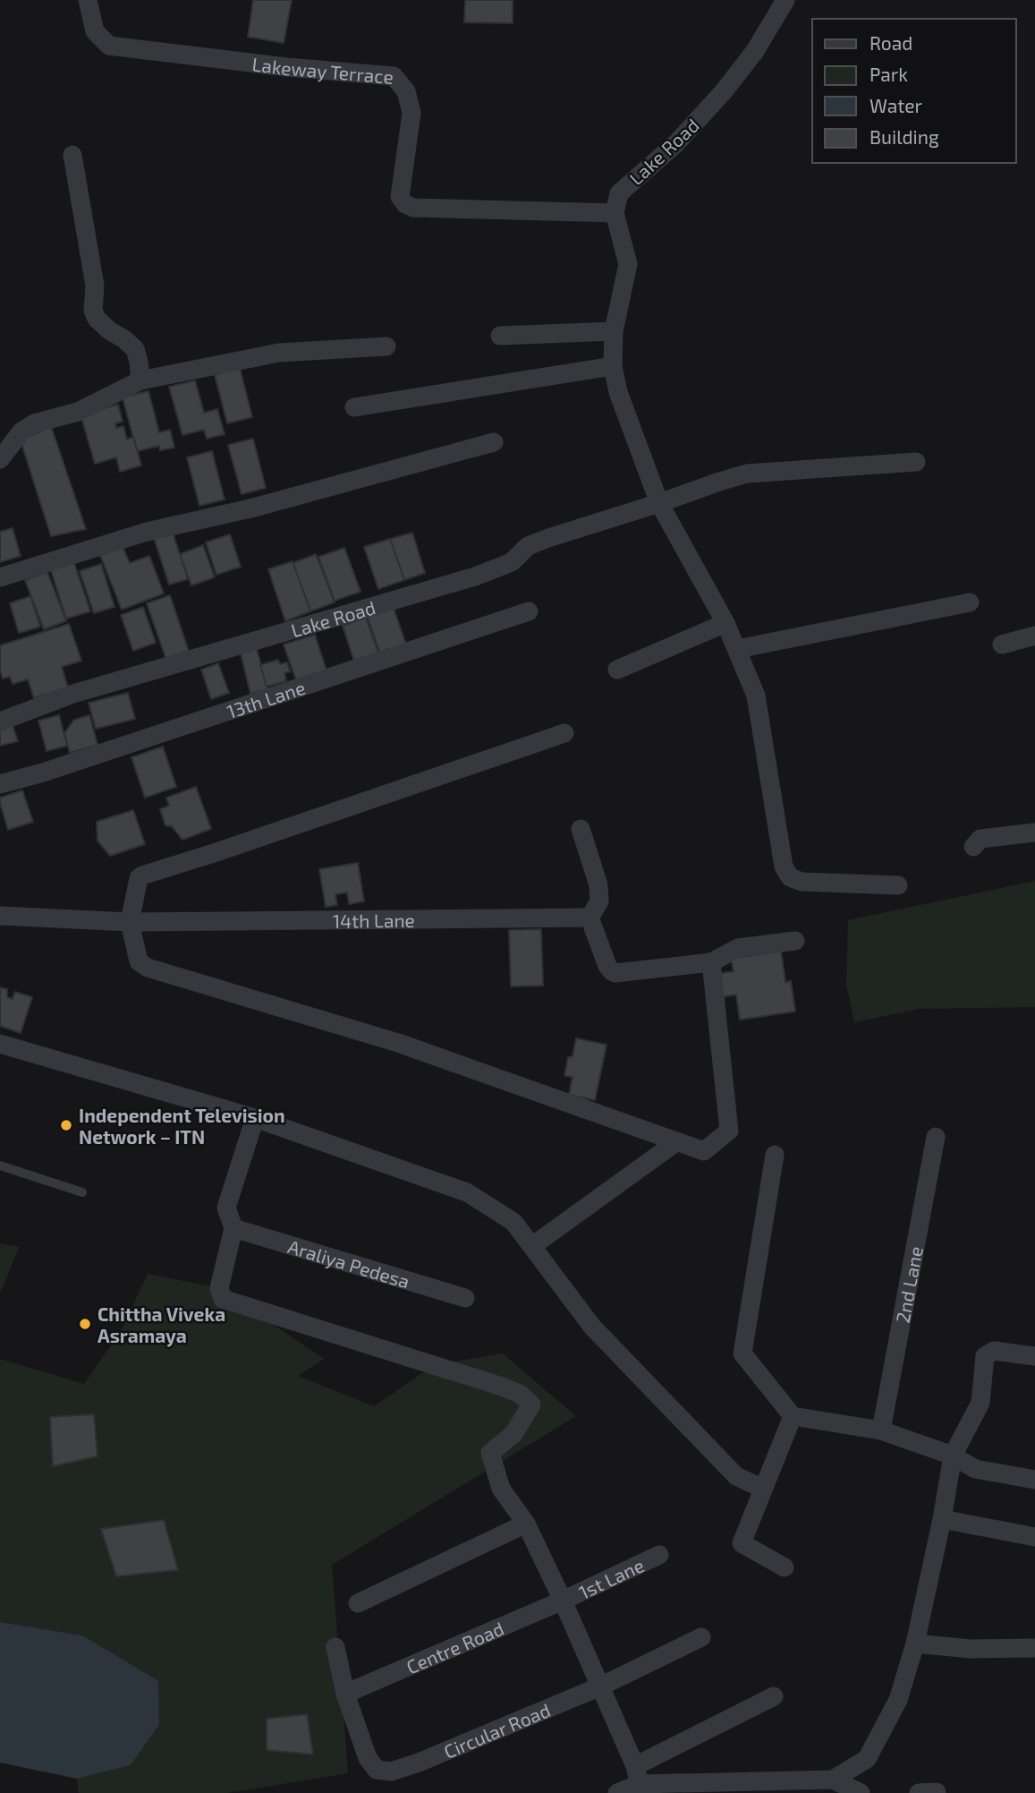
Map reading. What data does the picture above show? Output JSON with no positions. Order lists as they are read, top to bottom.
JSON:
{
  "streets": {
    "street": [
      "Lakeway Terrace",
      "Lake Road",
      "13th Lane",
      "14th Lane",
      "Araliya Pedesa",
      "2nd Lane",
      "1st Lane",
      "Centre Road",
      "Circular Road"
    ]
  },
  "crossings": [
    ["Lakeway Terrace", "Lake Road"],
    ["1st Lane", "Centre Road"],
    ["Centre Road", "Circular Road"]
  ],
  "places": ["Independent Television Network – ITN", "Chittha Viveka Asramaya"],
  "legend": [
    "Road",
    "Park",
    "Water",
    "Building"
  ]
}
